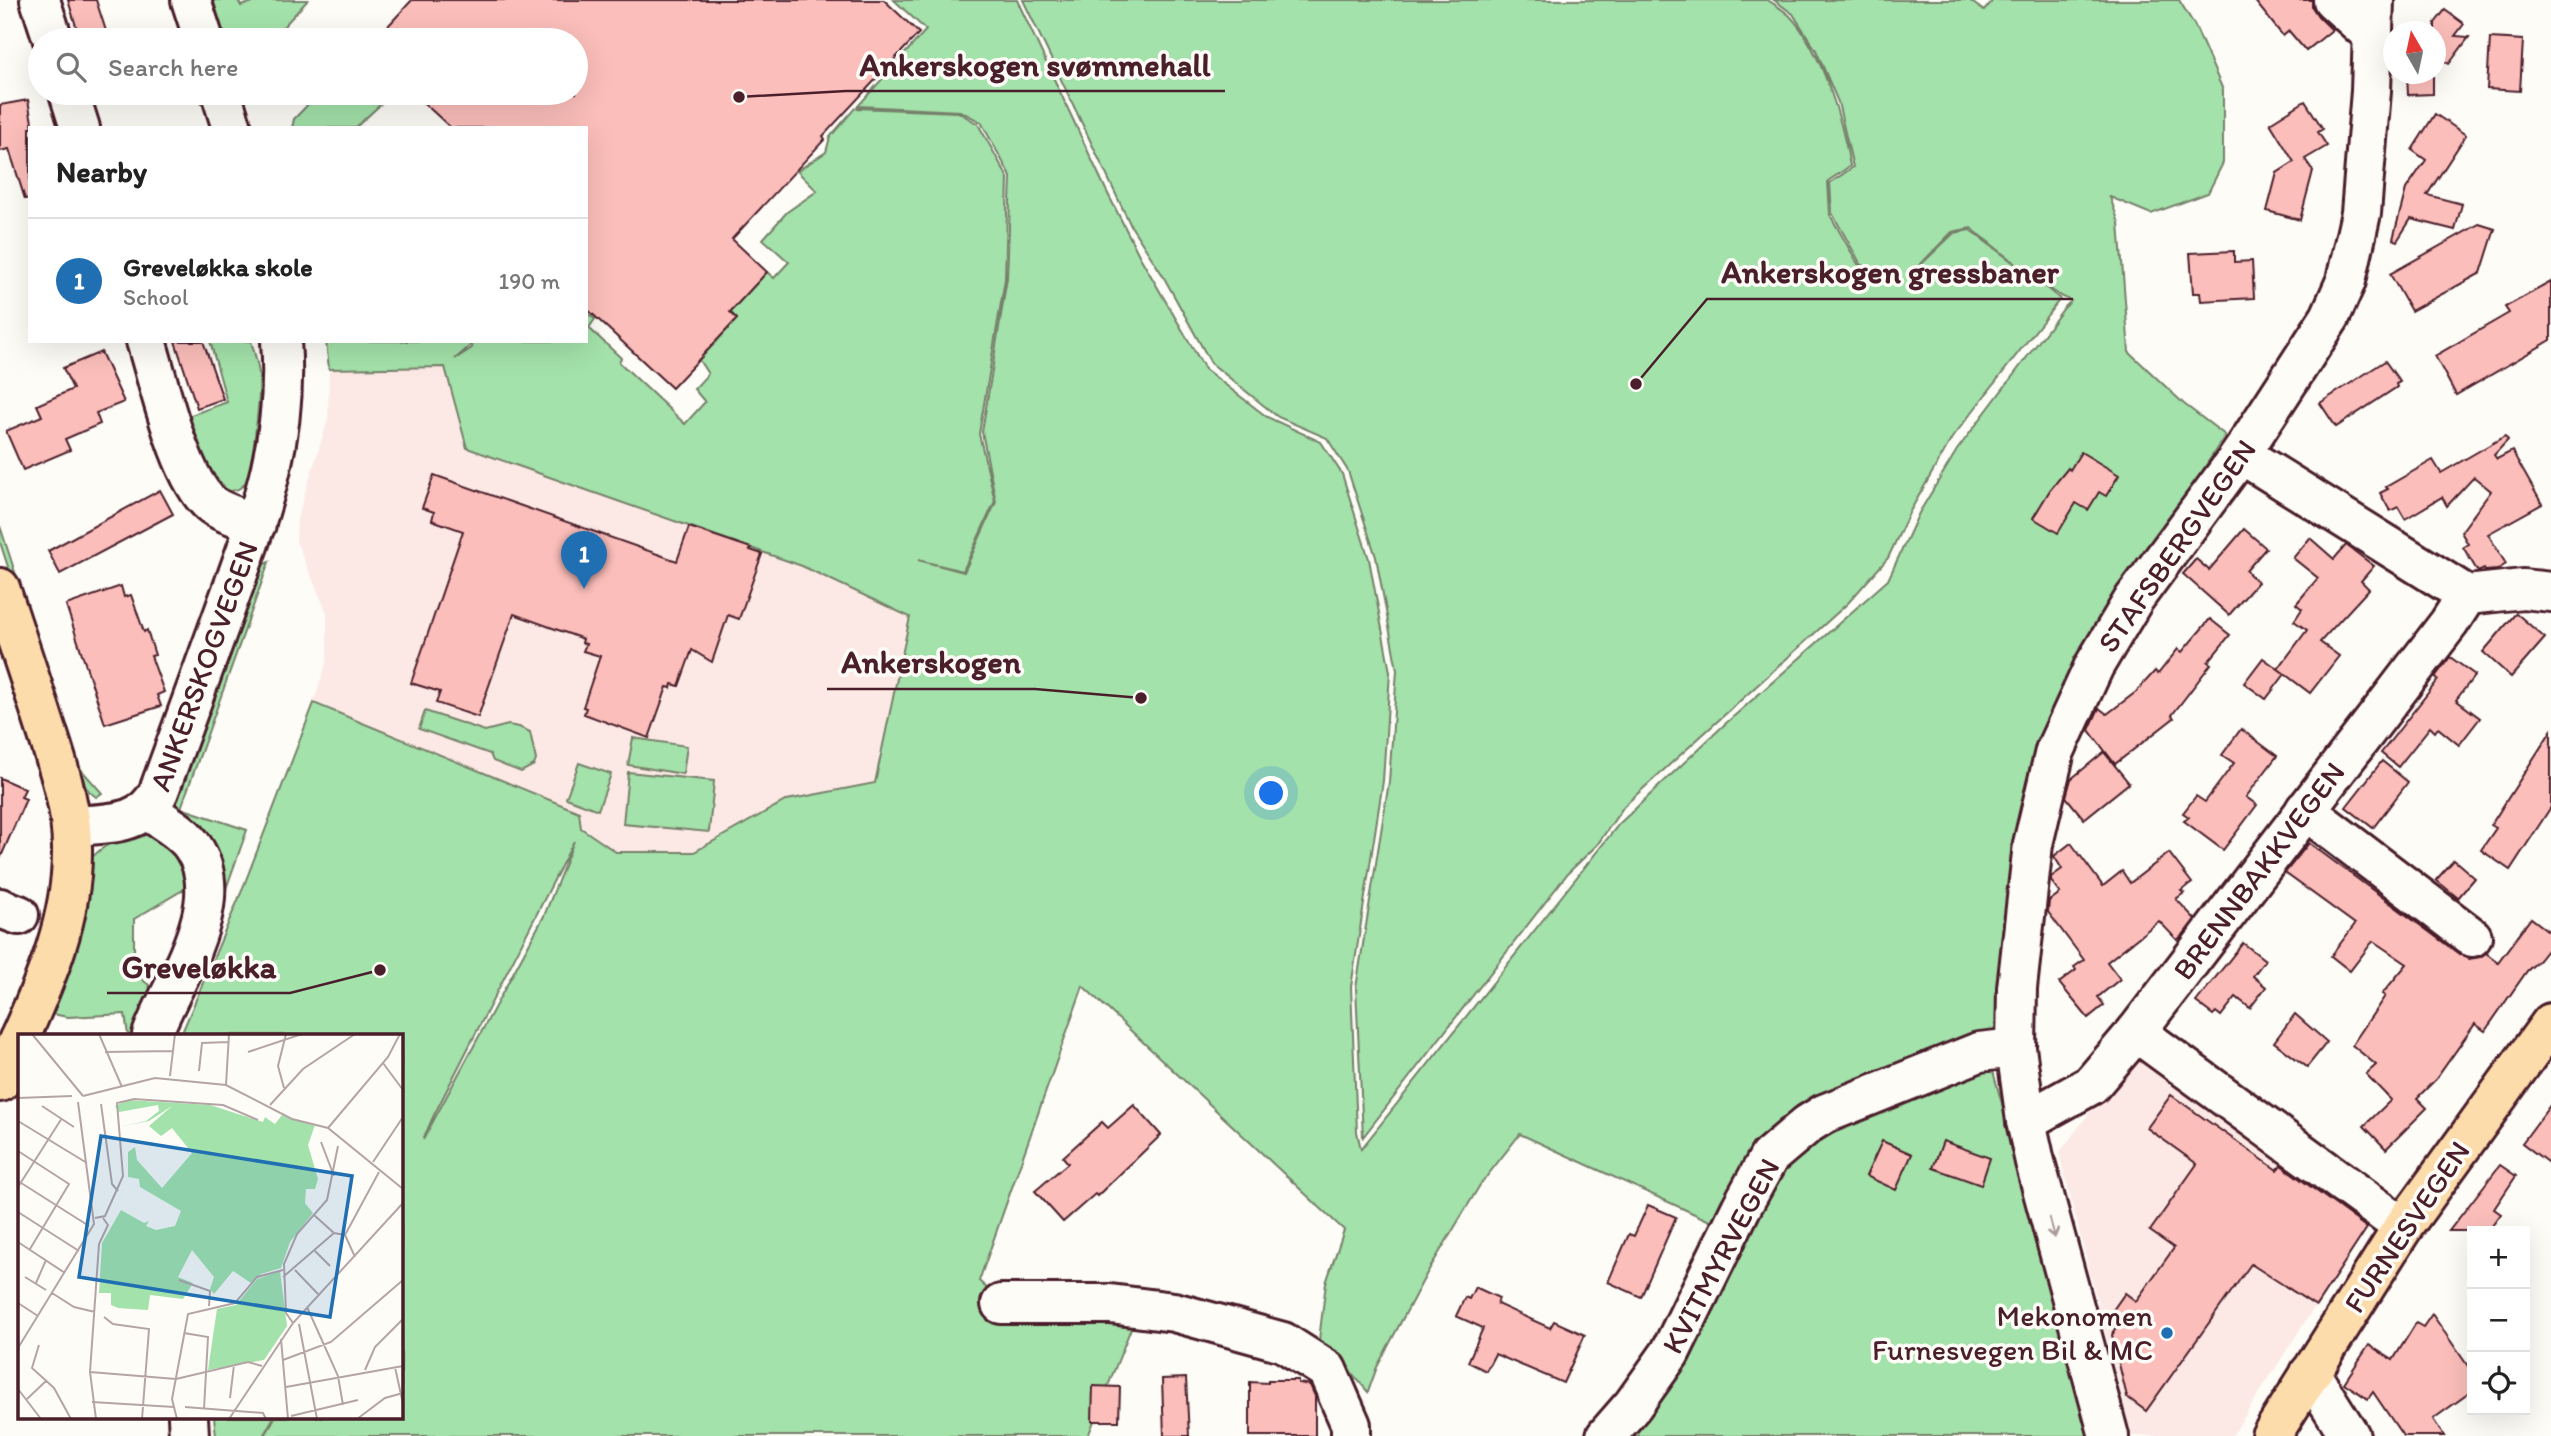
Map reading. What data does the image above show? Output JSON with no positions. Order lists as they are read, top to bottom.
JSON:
{
  "streets": {
    "main road": ["FURNESVEGEN"],
    "street": [
      "STAFSBERGVEGEN",
      "ANKERSKOGVEGEN",
      "BRENNBAKKVEGEN",
      "KVITMYRVEGEN"
    ]
  },
  "crossings": [
    ["STAFSBERGVEGEN", "BRENNBAKKVEGEN"],
    ["STAFSBERGVEGEN", "KVITMYRVEGEN"]
  ],
  "places": [
    "Ankerskogen svømmehall",
    "Ankerskogen gressbaner",
    "Ankerskogen",
    "Greveløkka",
    "Mekonomen Furnesvegen Bil & MC"
  ],
  "north": "top",
  "page": {
    "search": "Search here",
    "heading": "Nearby",
    "list": [
      {
        "mark": "1",
        "name": "Greveløkka skole",
        "note": "School",
        "value": "190 m"
      }
    ],
    "pins": "1",
    "map_buttons": ["+", "−"]
  }
}
